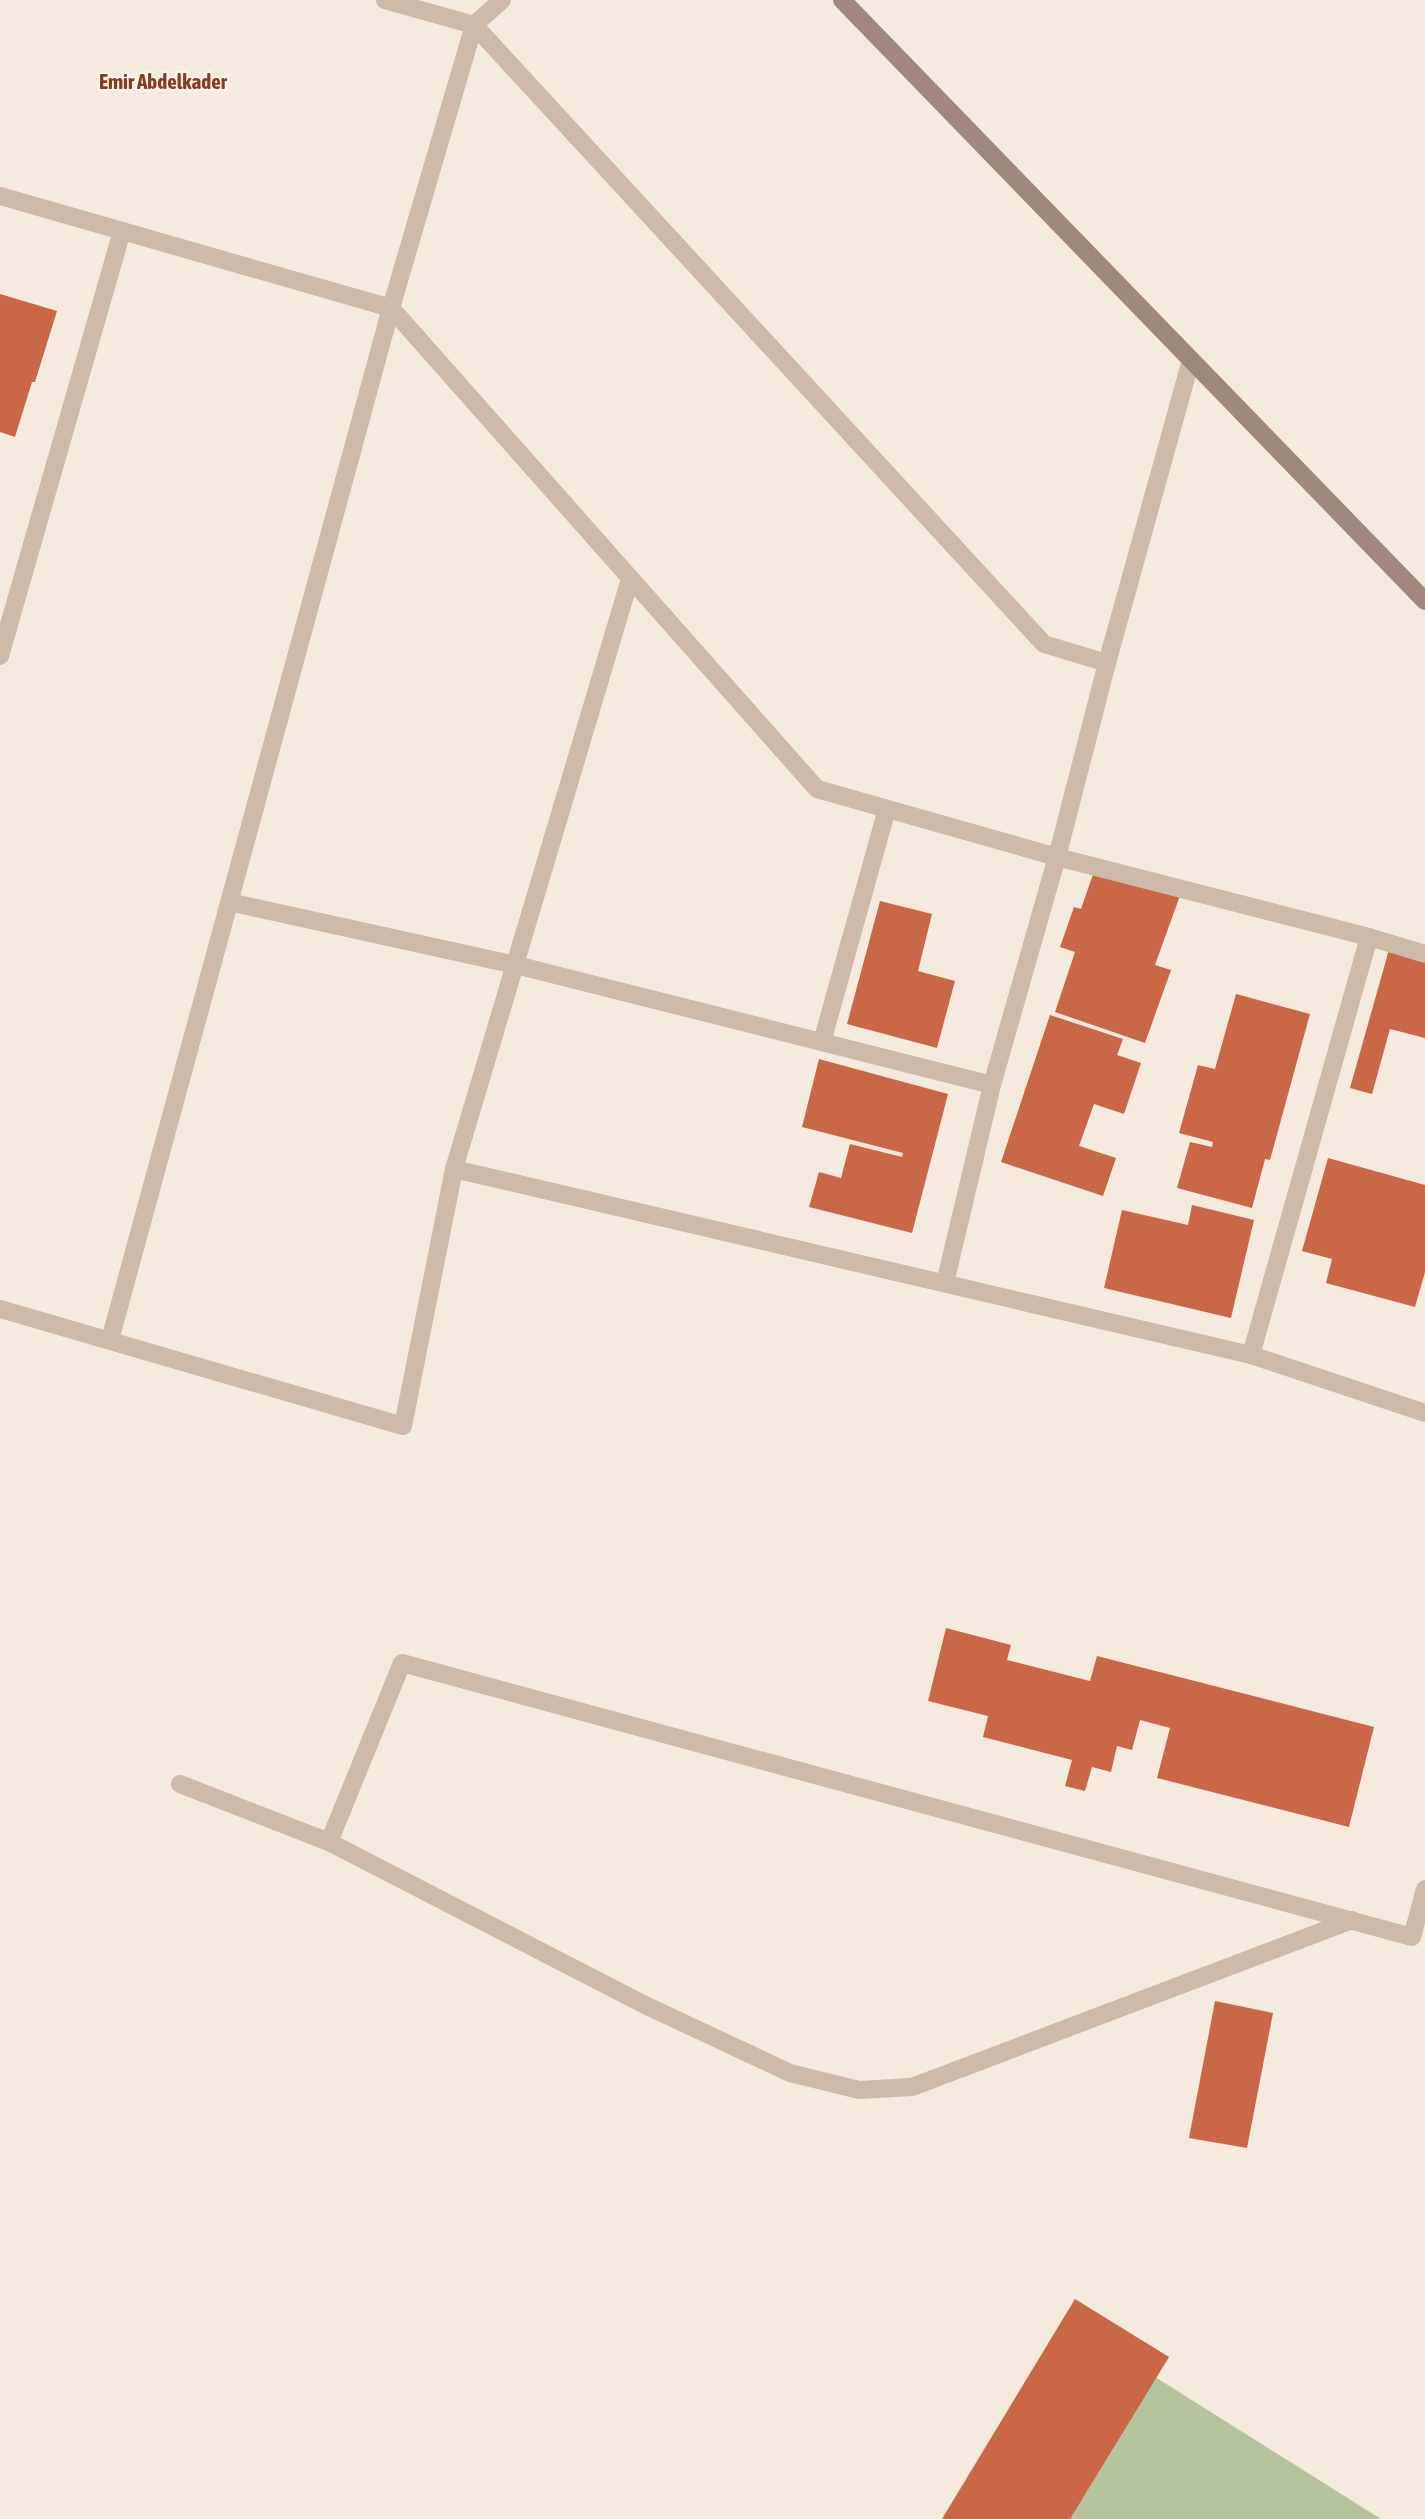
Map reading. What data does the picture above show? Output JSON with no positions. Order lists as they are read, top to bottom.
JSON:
{
  "districts": ["Emir Abdelkader"]
}
